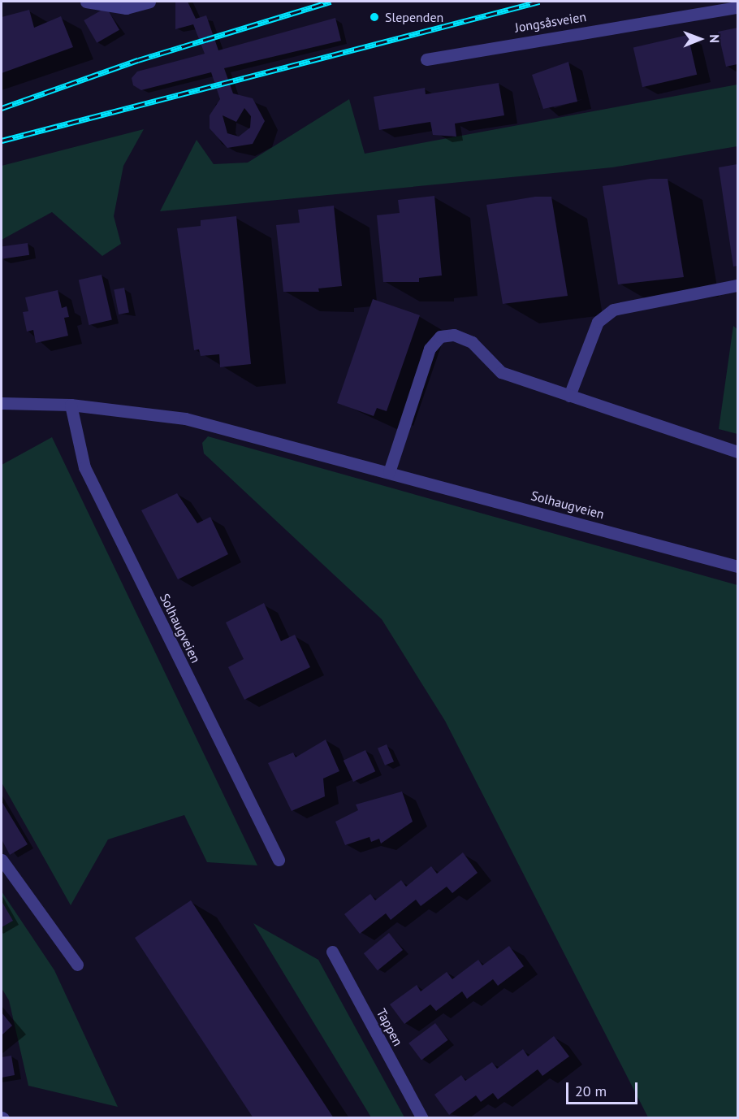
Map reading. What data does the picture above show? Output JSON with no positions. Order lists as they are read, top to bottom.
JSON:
{
  "streets": {
    "street": ["Jongsåsveien", "Solhaugveien", "Tappen"]
  },
  "places": ["Slependen"],
  "scale_bar": "20 m",
  "north": "right"
}
